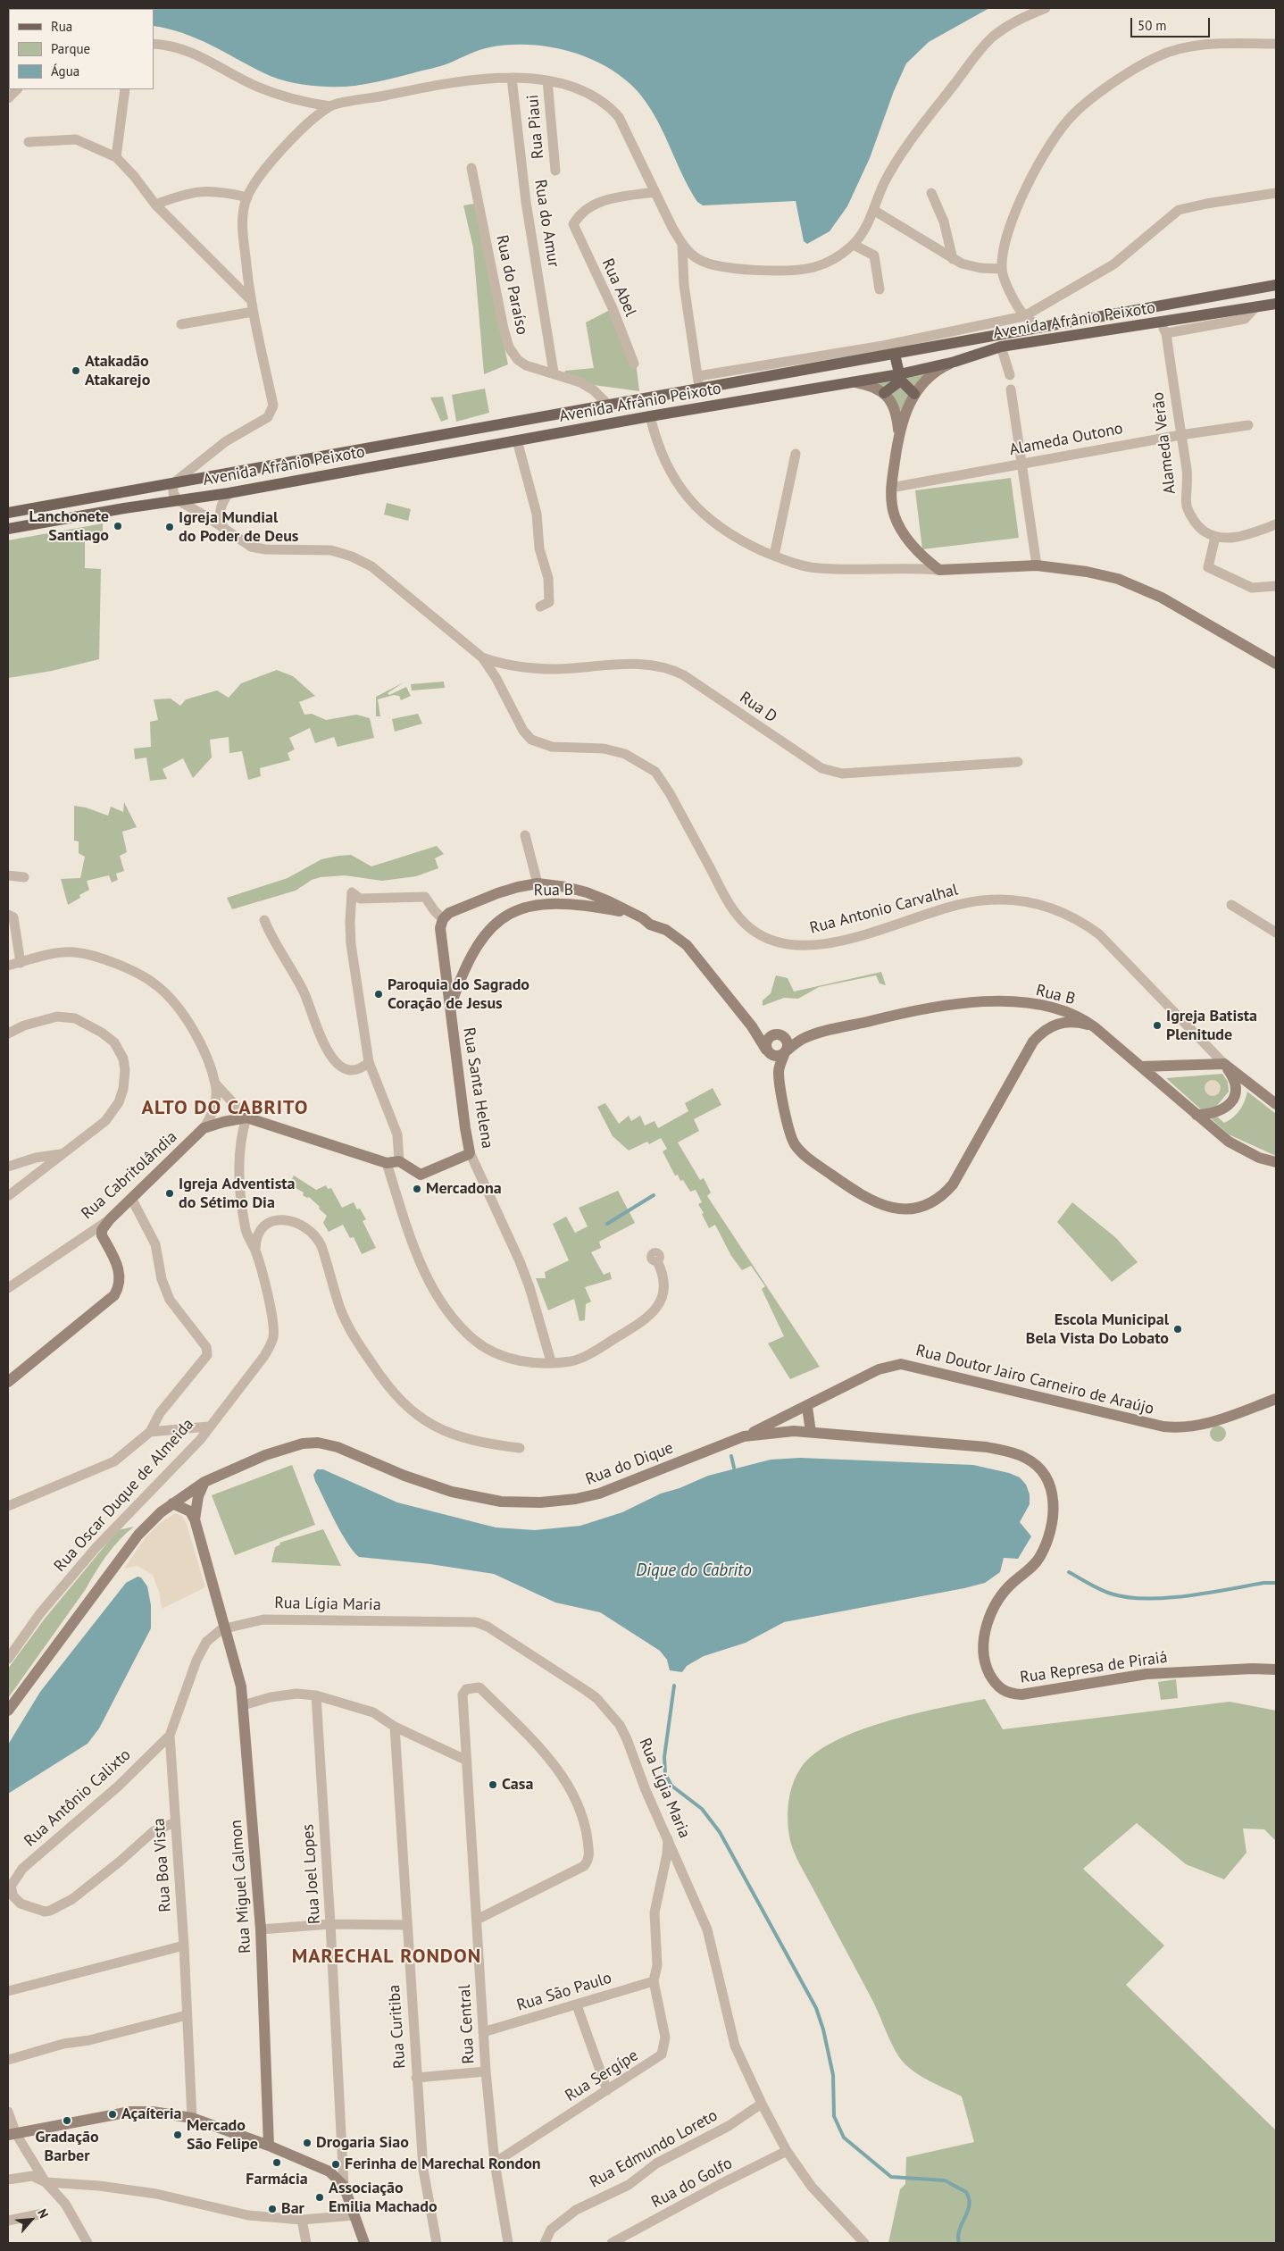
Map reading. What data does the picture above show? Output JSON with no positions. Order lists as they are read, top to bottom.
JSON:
{
  "streets": {
    "main road": ["Avenida Afrânio Peixoto"],
    "street": [
      "Rua Piaui",
      "Rua do Amur",
      "Rua do Paraíso",
      "Rua Abel",
      "Alameda Outono",
      "Alameda Verão",
      "Rua D",
      "Rua B",
      "Rua Antonio Carvalhal",
      "Rua Santa Helena",
      "Rua Cabritolândia",
      "Rua Doutor Jairo Carneiro de Araújo",
      "Rua do Dique",
      "Rua Oscar Duque de Almeida",
      "Rua Lígia Maria",
      "Rua Represa de Piraiá",
      "Rua Antônio Calixto",
      "Rua Boa Vista",
      "Rua Joel Lopes",
      "Rua Miguel Calmon",
      "Rua São Paulo",
      "Rua Central",
      "Rua Curitiba",
      "Rua Sergípe",
      "Rua Edmundo Loreto",
      "Rua do Golfo"
    ]
  },
  "crossings": [
    ["Rua do Amur", "Rua do Paraíso"],
    ["Rua do Paraíso", "Avenida Afrânio Peixoto"],
    ["Avenida Afrânio Peixoto", "Alameda Verão"],
    ["Avenida Afrânio Peixoto", "Rua Antonio Carvalhal"],
    ["Alameda Outono", "Alameda Verão"],
    ["Rua D", "Rua Antonio Carvalhal"],
    ["Rua B", "Rua Santa Helena"],
    ["Rua Doutor Jairo Carneiro de Araújo", "Rua do Dique"],
    ["Rua do Dique", "Rua Represa de Piraiá"],
    ["Rua Lígia Maria", "Rua Boa Vista"],
    ["Rua Lígia Maria", "Rua Miguel Calmon"],
    ["Rua Lígia Maria", "Rua Edmundo Loreto"],
    ["Rua Lígia Maria", "Rua do Golfo"],
    ["Rua Antônio Calixto", "Rua Boa Vista"],
    ["Rua Boa Vista", "Rua Miguel Calmon"],
    ["Rua São Paulo", "Rua Central"],
    ["Rua São Paulo", "Rua Sergípe"],
    ["Rua Central", "Rua Sergípe"]
  ],
  "districts": ["ALTO DO CABRITO", "MARECHAL RONDON"],
  "water": ["Dique do Cabrito"],
  "places": [
    "Atakadão Atakarejo",
    "Lanchonete Santiago",
    "Igreja Mundial do Poder de Deus",
    "Paroquia do Sagrado Coração de Jesus",
    "Igreja Batista Plenitude",
    "Mercadona",
    "Igreja Adventista do Sétimo Dia",
    "Escola Municipal Bela Vista Do Lobato",
    "Casa",
    "Açaíteria",
    "Gradação Barber",
    "Mercado São Felipe",
    "Drogaria Siao",
    "Farmácia",
    "Ferinha de Marechal Rondon",
    "Associação Emilia Machado",
    "Bar"
  ],
  "legend": ["Rua", "Parque", "Água"],
  "scale_bar": "50 m",
  "north": "top right"
}
